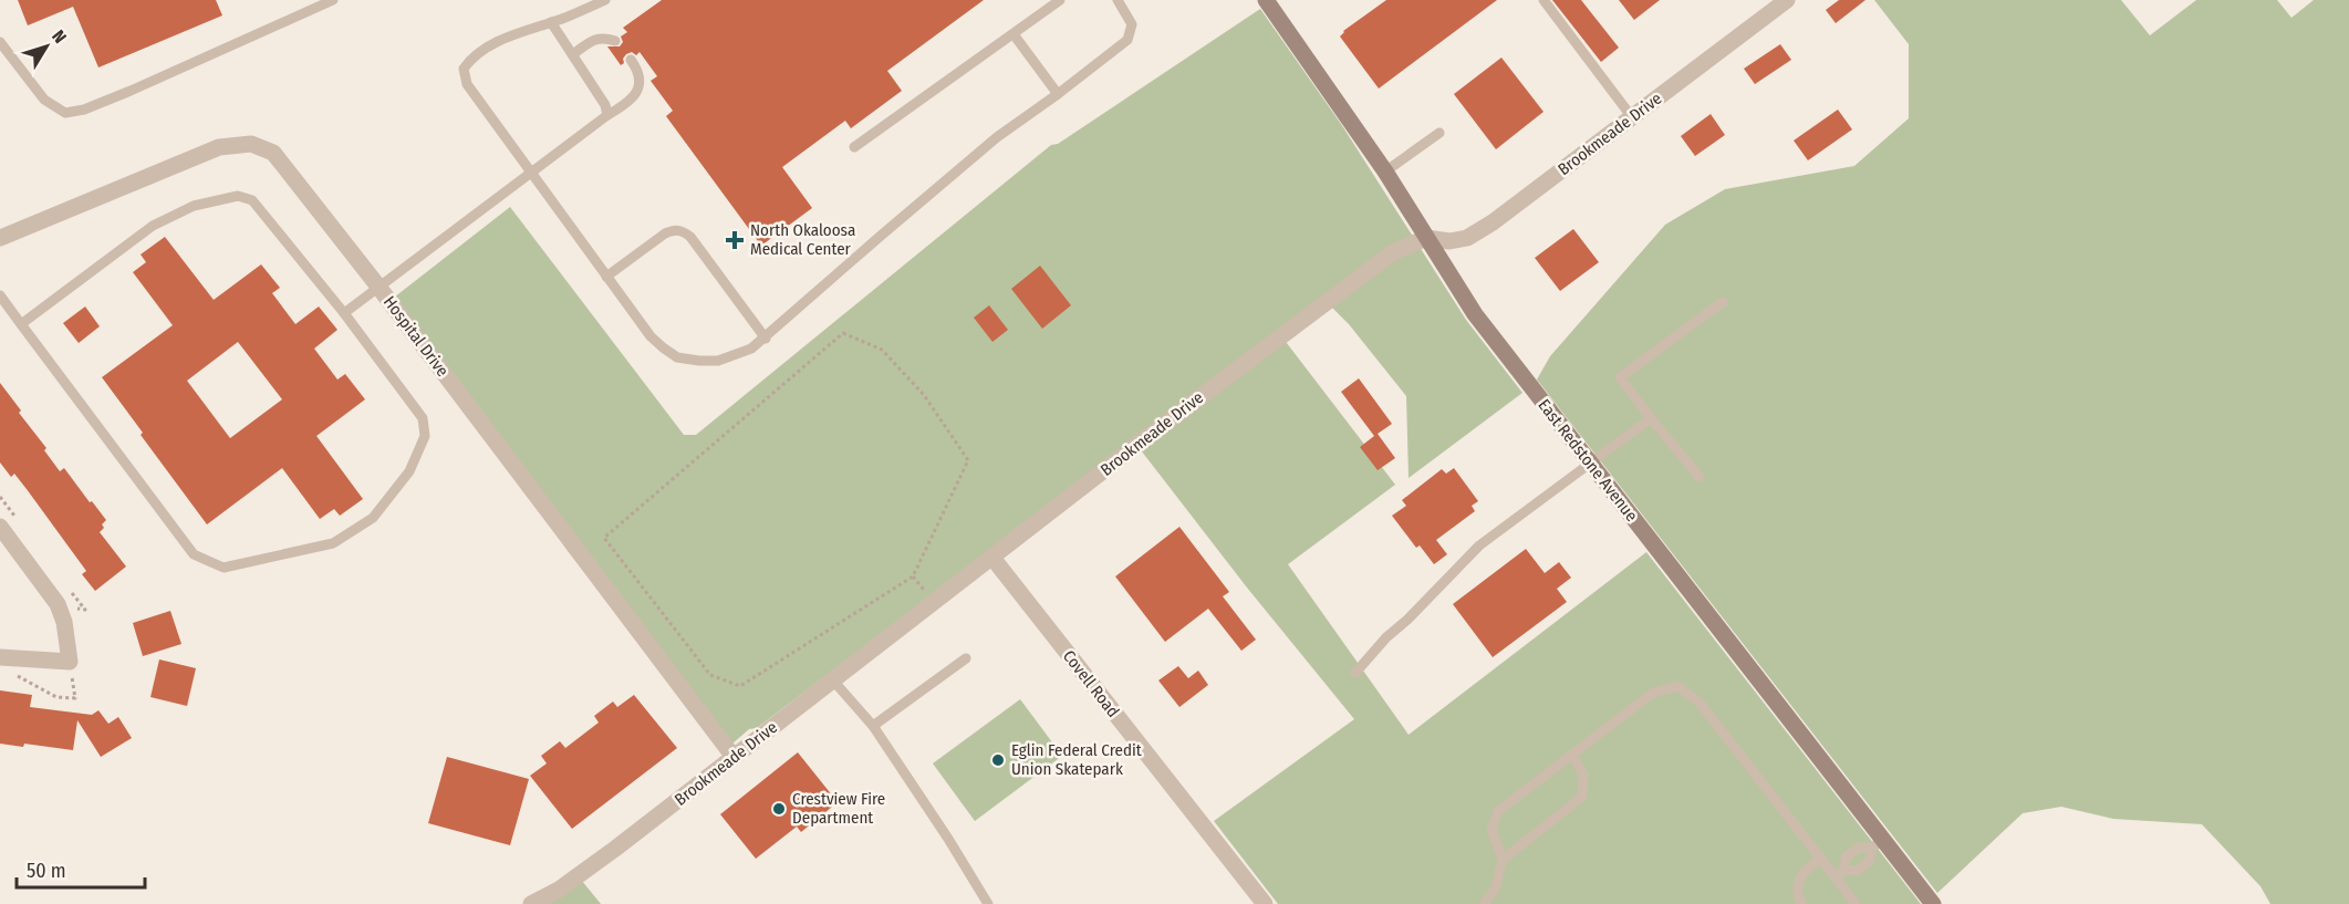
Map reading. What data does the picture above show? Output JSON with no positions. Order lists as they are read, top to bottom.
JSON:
{
  "streets": {
    "street": [
      "Brookmeade Drive",
      "Hospital Drive",
      "East Redstone Avenue",
      "Covell Road"
    ]
  },
  "crossings": [
    ["Brookmeade Drive", "Hospital Drive"],
    ["Brookmeade Drive", "East Redstone Avenue"],
    ["Brookmeade Drive", "Covell Road"]
  ],
  "places": {
    "health": ["North Okaloosa Medical Center"],
    "other": ["Eglin Federal Credit Union Skatepark", "Crestview Fire Department"]
  },
  "scale_bar": "50 m",
  "north": "top right"
}
